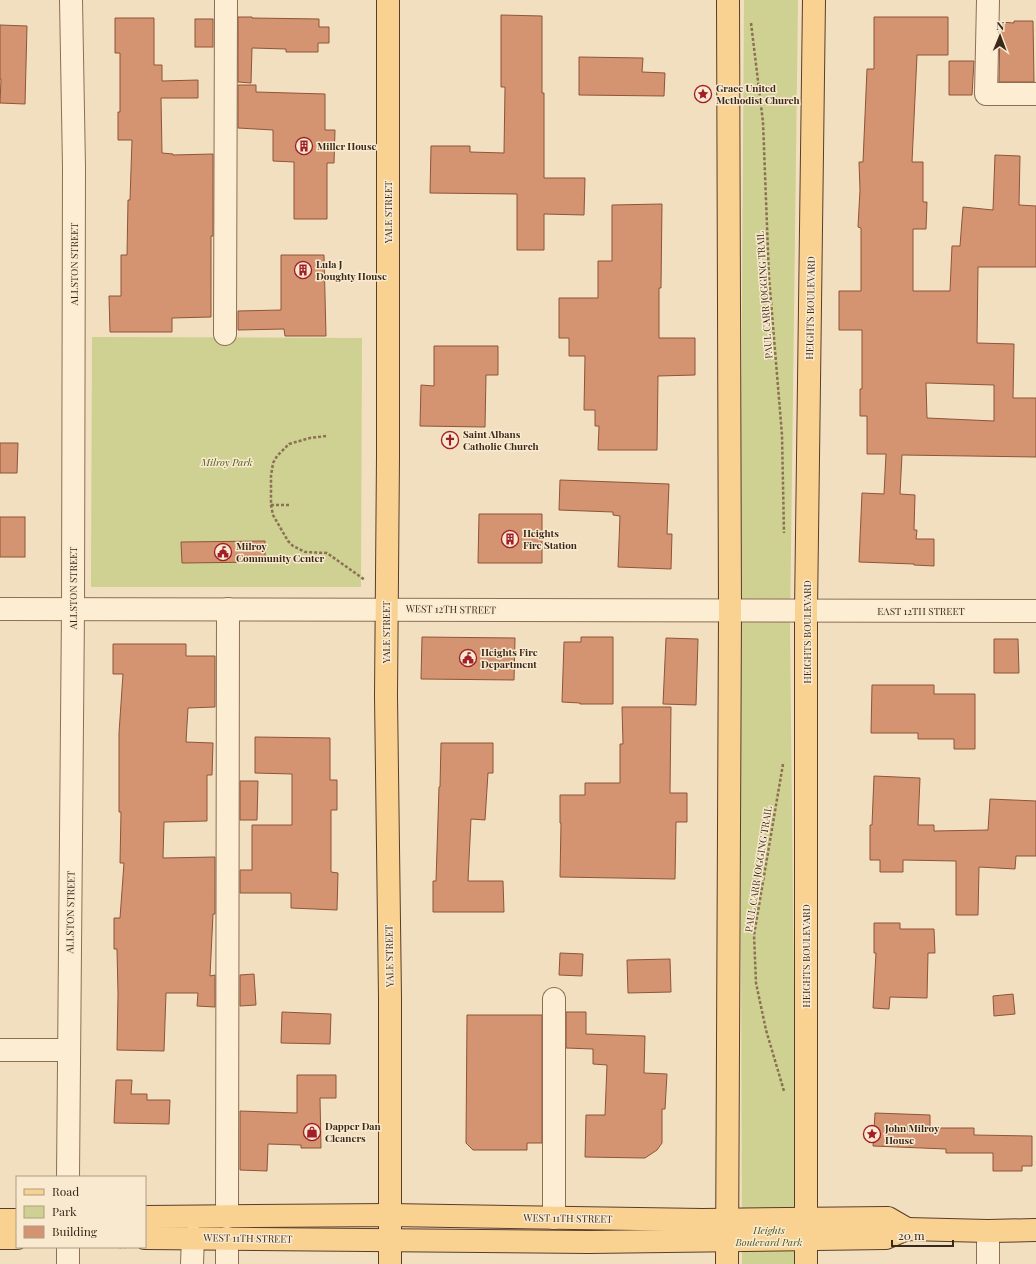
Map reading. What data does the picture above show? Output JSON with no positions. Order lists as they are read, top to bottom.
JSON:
{
  "streets": {
    "main road": ["YALE STREET", "HEIGHTS BOULEVARD", "WEST 11TH STREET"],
    "street": ["ALLSTON STREET", "WEST 12TH STREET", "EAST 12TH STREET"],
    "path": ["PAUL CARR JOGGING TRAIL"]
  },
  "crossings": [
    ["YALE STREET", "WEST 12TH STREET"],
    ["YALE STREET", "WEST 11TH STREET"],
    ["ALLSTON STREET", "WEST 12TH STREET"],
    ["HEIGHTS BOULEVARD", "WEST 12TH STREET"],
    ["HEIGHTS BOULEVARD", "EAST 12TH STREET"],
    ["HEIGHTS BOULEVARD", "WEST 11TH STREET"],
    ["WEST 12TH STREET", "EAST 12TH STREET"]
  ],
  "parks": ["Milroy Park", "Heights Boulevard Park"],
  "places": {
    "place": ["Grace United Methodist Church", "John Milroy House"],
    "building": ["Miller House", "Lula J Doughty House", "Heights Fire Station"],
    "church": ["Saint Albans Catholic Church"],
    "public building": ["Milroy Community Center", "Heights Fire Department"],
    "shop": ["Dapper Dan Cleaners"]
  },
  "legend": ["Road", "Park", "Building"],
  "scale_bar": "20 m",
  "north": "top"
}
